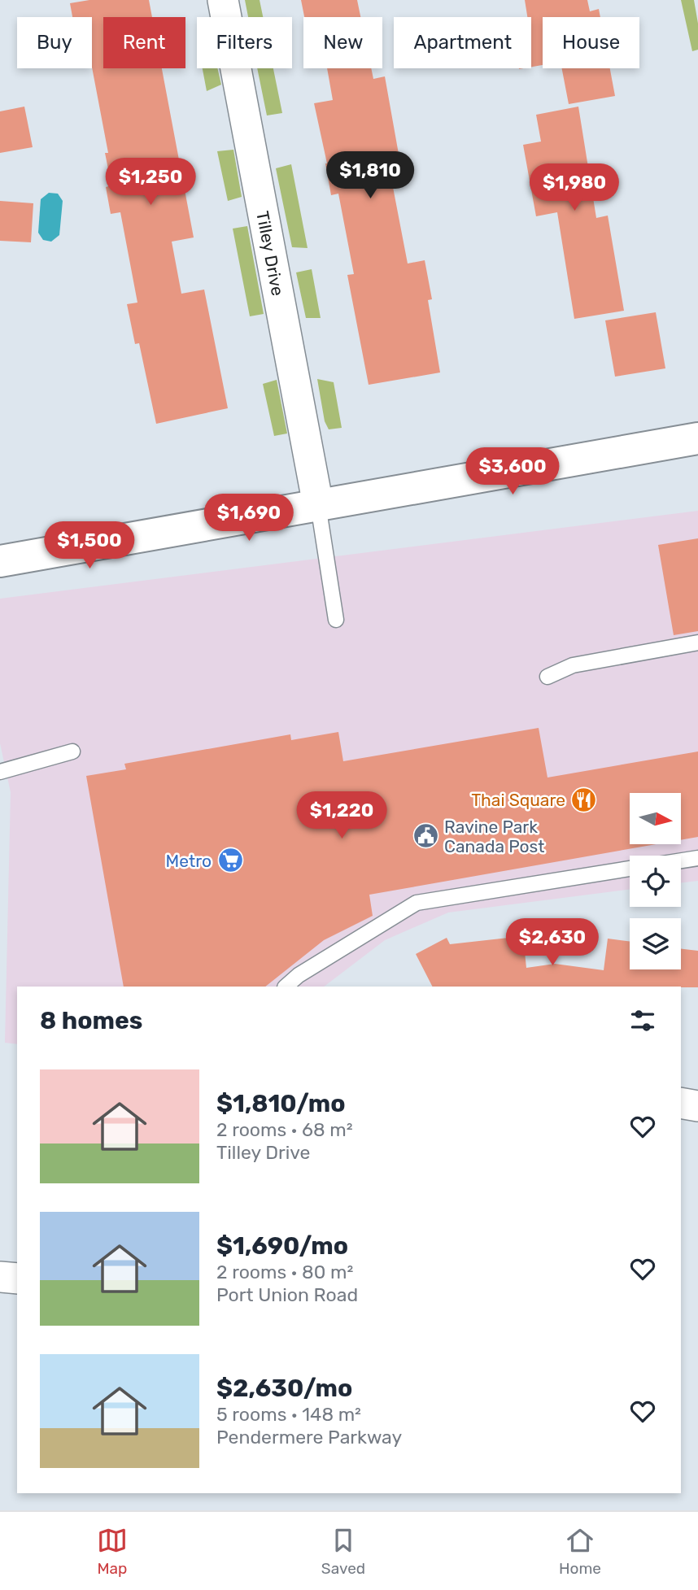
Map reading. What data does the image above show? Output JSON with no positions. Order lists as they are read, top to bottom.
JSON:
{
  "streets": {
    "street": ["Tilley Drive"]
  },
  "places": {
    "restaurant": ["Thai Square"],
    "public building": ["Ravine Park Canada Post"],
    "supermarket": ["Metro"]
  },
  "north": "right",
  "page": {
    "chip": [
      "Buy",
      "Rent",
      "Filters",
      "New",
      "Apartment",
      "House"
    ],
    "price": [
      "$1,810",
      "$1,250",
      "$1,980",
      "$3,600",
      "$1,690",
      "$1,500",
      "$1,220",
      "$2,630"
    ],
    "heading": "8 homes",
    "list": [
      {
        "name": "$1,810/mo",
        "note": "2 rooms · 68 m² · Tilley Drive"
      },
      {
        "name": "$1,690/mo",
        "note": "2 rooms · 80 m² · Port Union Road"
      },
      {
        "name": "$2,630/mo",
        "note": "5 rooms · 148 m² · Pendermere Parkway"
      }
    ],
    "tabs": ["Map", "Saved", "Home"]
  }
}
